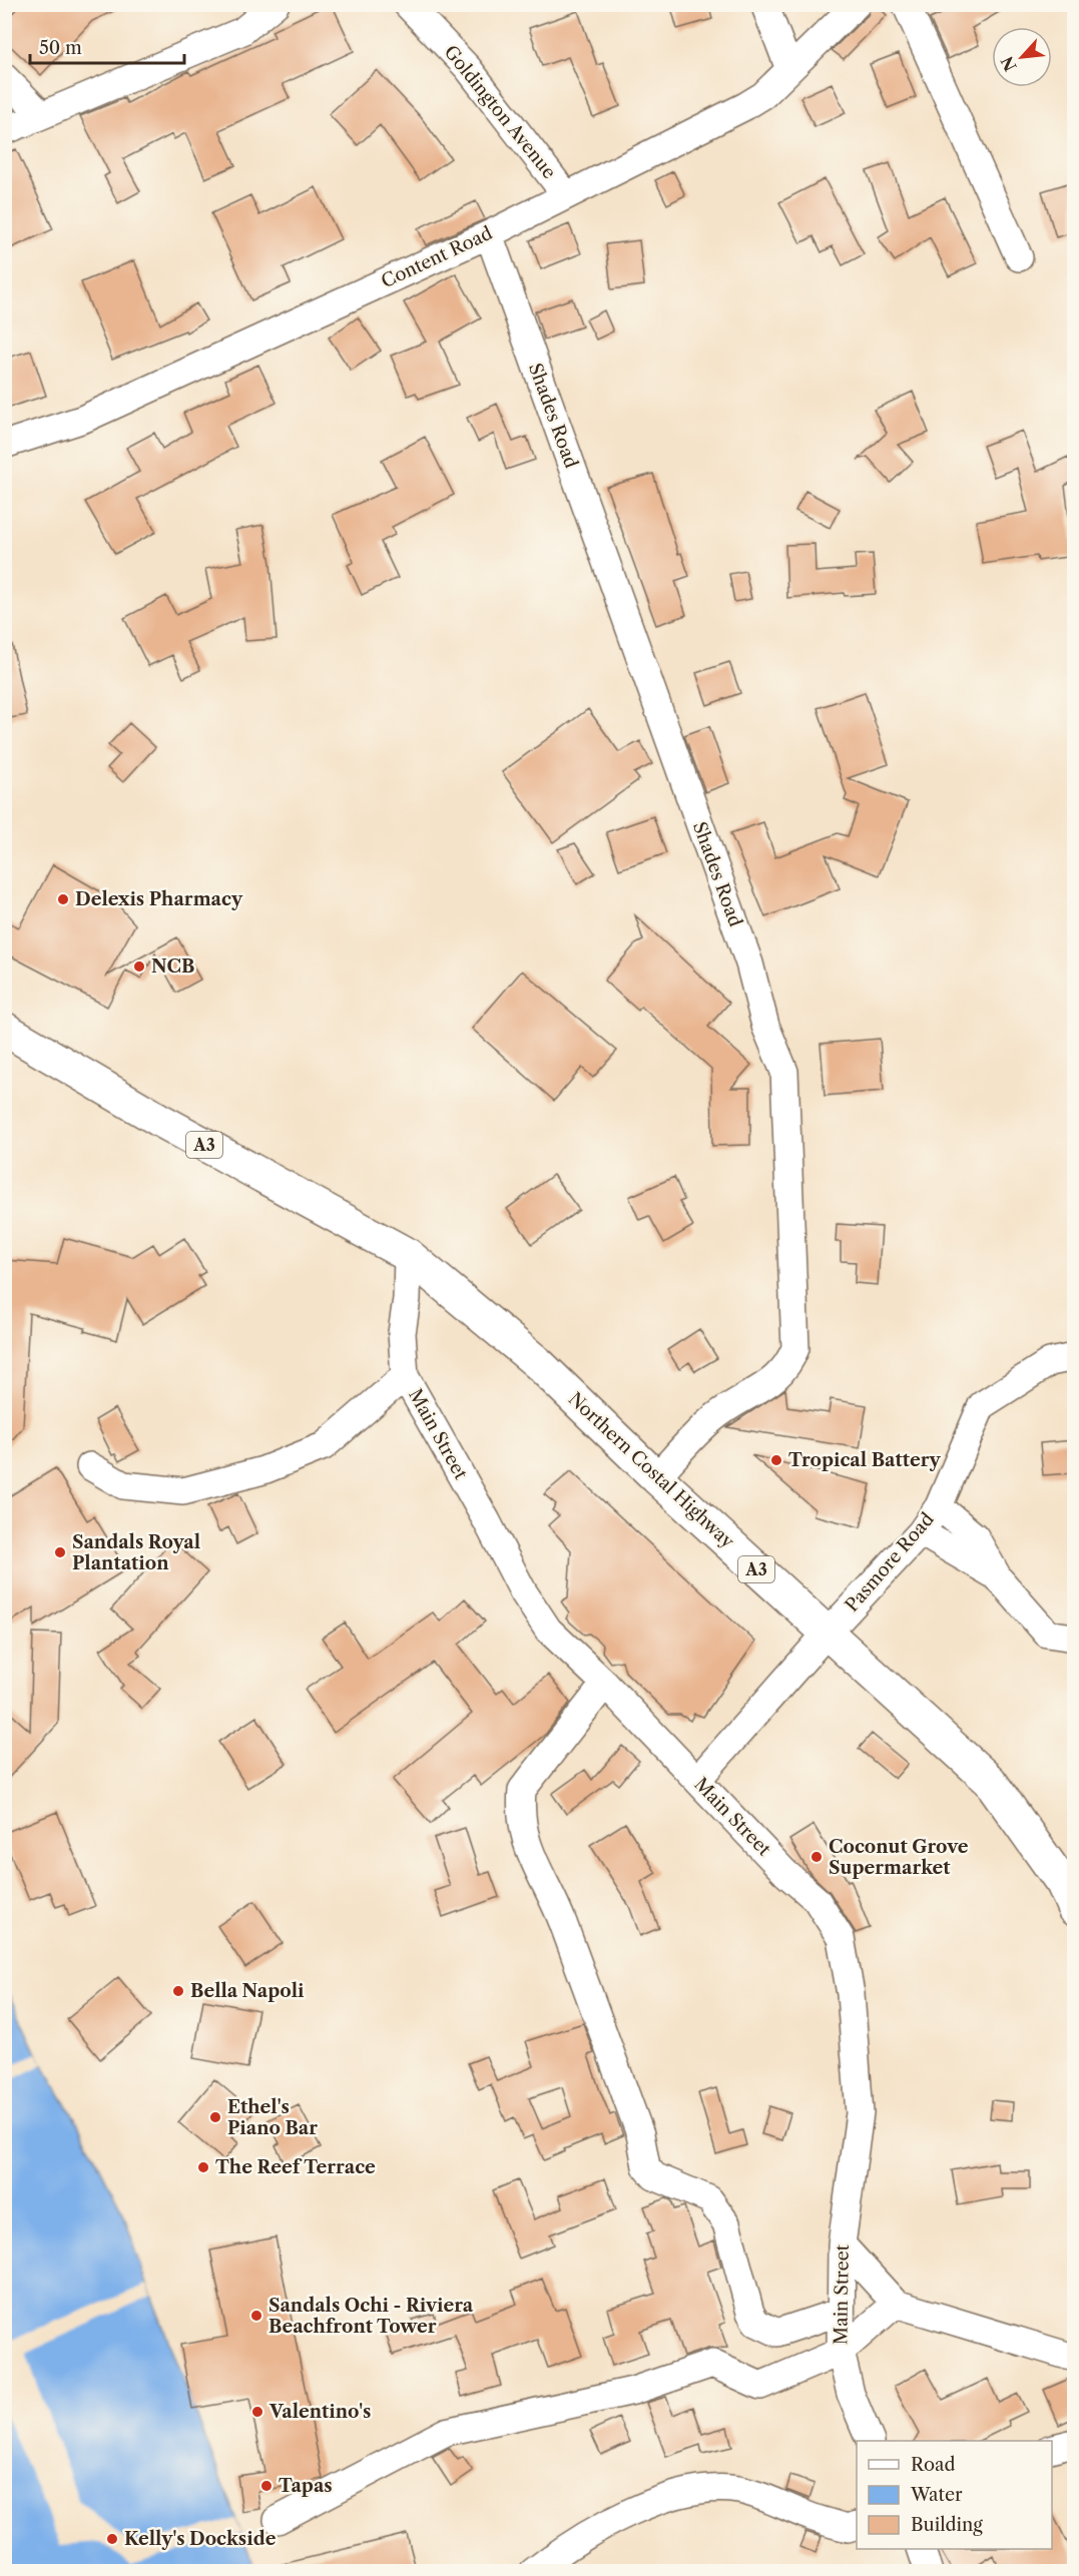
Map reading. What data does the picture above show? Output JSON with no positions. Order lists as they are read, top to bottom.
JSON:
{
  "streets": {
    "main road": ["A3", "Northern Costal Highway"],
    "street": [
      "Goldington Avenue",
      "Content Road",
      "Shades Road",
      "Main Street",
      "Pasmore Road"
    ]
  },
  "crossings": [
    ["Goldington Avenue", "Content Road"],
    ["Content Road", "Shades Road"],
    ["Shades Road", "Northern Costal Highway"],
    ["A3", "Main Street"],
    ["A3", "Northern Costal Highway"],
    ["Main Street", "Northern Costal Highway"],
    ["Main Street", "Pasmore Road"],
    ["Northern Costal Highway", "Pasmore Road"]
  ],
  "places": [
    "Delexis Pharmacy",
    "NCB",
    "Tropical Battery",
    "Sandals Royal Plantation",
    "Coconut Grove Supermarket",
    "Bella Napoli",
    "Ethel's Piano Bar",
    "The Reef Terrace",
    "Sandals Ochi - Riviera Beachfront Tower",
    "Valentino's",
    "Tapas",
    "Kelly's Dockside"
  ],
  "legend": ["Road", "Water", "Building"],
  "scale_bar": "50 m",
  "north": "bottom left"
}
